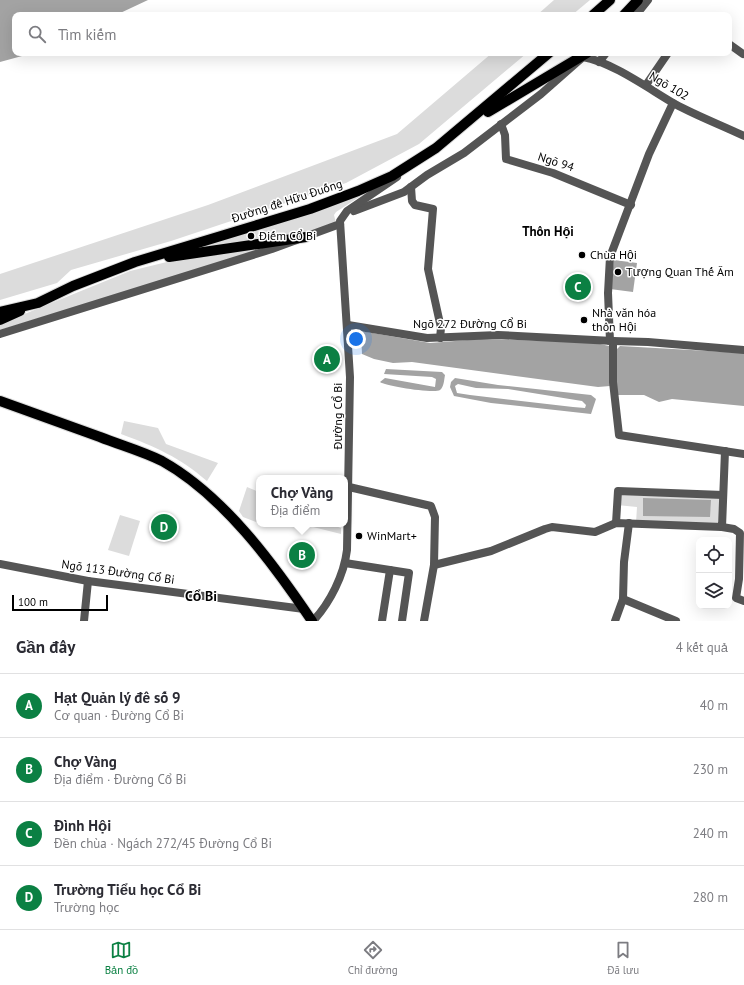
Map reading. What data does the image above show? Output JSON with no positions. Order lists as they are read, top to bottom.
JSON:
{
  "streets": {
    "main road": ["Đường đê Hữu Đuống"],
    "street": [
      "Ngõ 102",
      "Ngõ 94",
      "Ngõ 272 Đường Cổ Bi",
      "Đường Cổ Bi",
      "Ngõ 113 Đường Cổ Bi"
    ]
  },
  "crossings": [
    ["Ngõ 272 Đường Cổ Bi", "Đường Cổ Bi"]
  ],
  "districts": ["Thôn Hội", "Cổ Bi"],
  "places": [
    "Điếm Cổ Bi",
    "Chùa Hội",
    "Tượng Quan Thế Âm",
    "Nhà văn hóa thôn Hội",
    "WinMart+"
  ],
  "scale_bar": "100 m",
  "page": {
    "search": "Tìm kiếm",
    "pins": [
      "C",
      "A",
      "D",
      "B"
    ],
    "popup": ["Chợ Vàng", "Địa điểm"],
    "scale": "100 m",
    "heading": ["Gần đây", "4 kết quả"],
    "list": [
      {
        "mark": "A",
        "name": "Hạt Quản lý đê số 9",
        "note": "Cơ quan · Đường Cổ Bi",
        "value": "40 m"
      },
      {
        "mark": "B",
        "name": "Chợ Vàng",
        "note": "Địa điểm · Đường Cổ Bi",
        "value": "230 m"
      },
      {
        "mark": "C",
        "name": "Đình Hội",
        "note": "Đền chùa · Ngách 272/45 Đường Cổ Bi",
        "value": "240 m"
      },
      {
        "mark": "D",
        "name": "Trường Tiểu học Cổ Bi",
        "note": "Trường học",
        "value": "280 m"
      }
    ],
    "nav": ["Bản đồ", "Chỉ đường", "Đã lưu"]
  }
}
